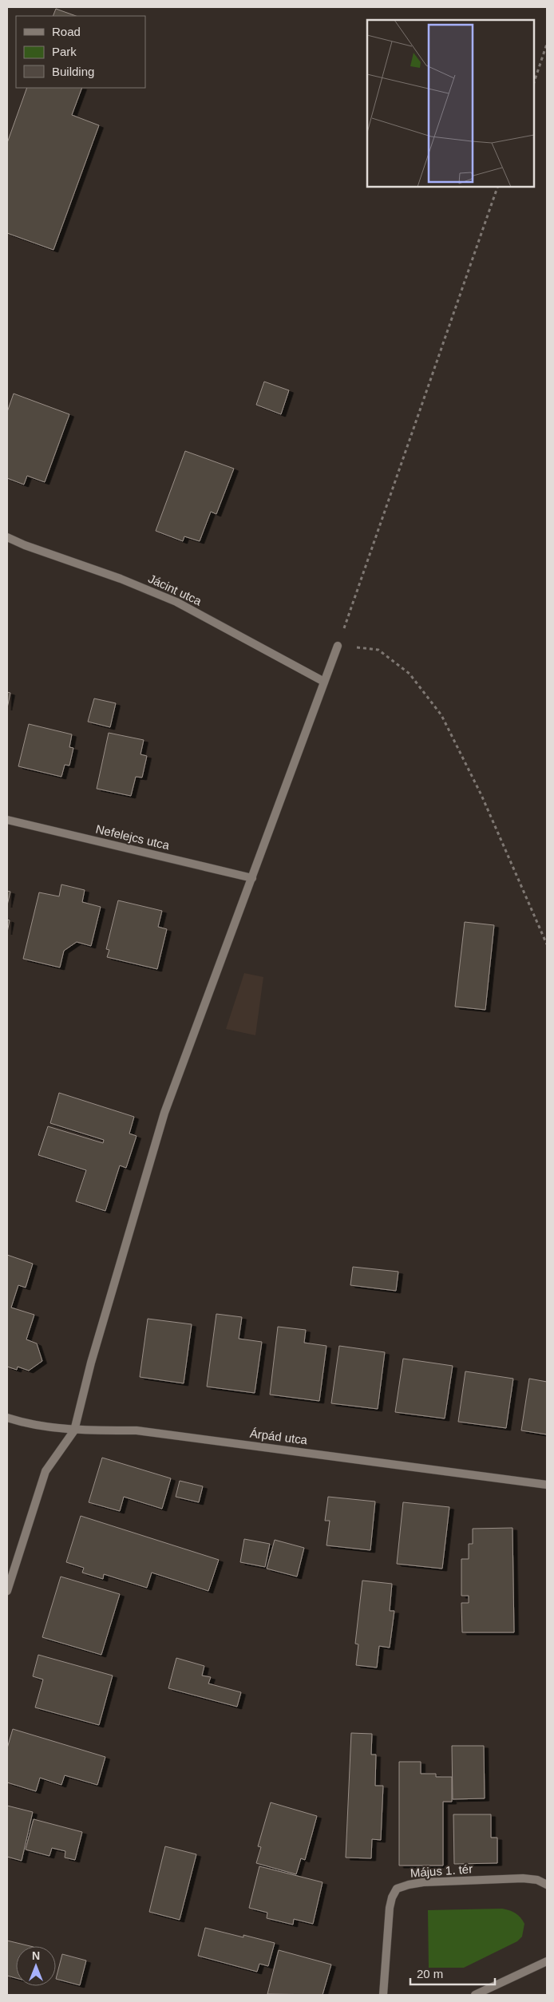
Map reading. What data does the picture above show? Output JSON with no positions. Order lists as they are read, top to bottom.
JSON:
{
  "streets": {
    "street": [
      "Jácint utca",
      "Nefelejcs utca",
      "Árpád utca",
      "Május 1. tér"
    ]
  },
  "legend": ["Road", "Park", "Building"],
  "scale_bar": "20 m",
  "north": "top"
}
